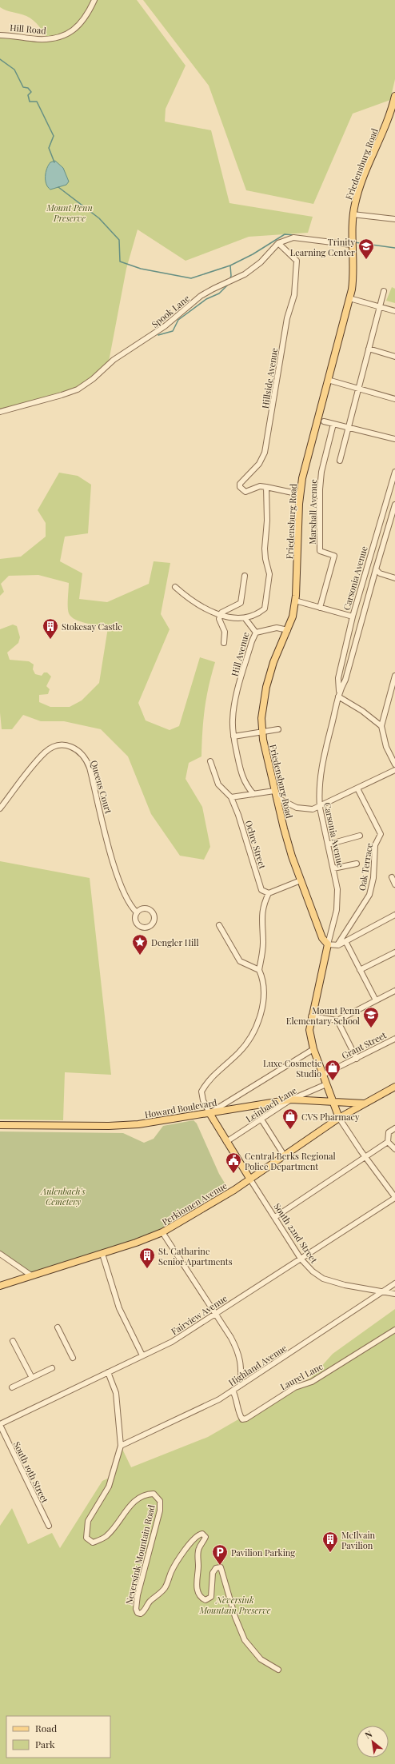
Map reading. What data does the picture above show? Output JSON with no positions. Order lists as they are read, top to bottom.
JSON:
{
  "streets": {
    "main road": ["Friedensburg Road", "Howard Boulevard", "Perkiomen Avenue"],
    "street": [
      "Hill Road",
      "Spook Lane",
      "Hillside Avenue",
      "Marshall Avenue",
      "Carsonia Avenue",
      "Hill Avenue",
      "Queens Court",
      "Ochre Street",
      "Oak Terrace",
      "Grant Street",
      "Leinbach Lane",
      "South 22nd Street",
      "Fairview Avenue",
      "Highland Avenue",
      "Laurel Lane",
      "South 19th Street",
      "Neversink Mountain Road"
    ]
  },
  "crossings": [
    ["Friedensburg Road", "Spook Lane"],
    ["Friedensburg Road", "Carsonia Avenue"],
    ["Spook Lane", "Hillside Avenue"],
    ["Hillside Avenue", "Hill Avenue"],
    ["Leinbach Lane", "Howard Boulevard"],
    ["Howard Boulevard", "Perkiomen Avenue"],
    ["Perkiomen Avenue", "South 22nd Street"],
    ["South 22nd Street", "Fairview Avenue"],
    ["South 22nd Street", "Highland Avenue"],
    ["Fairview Avenue", "South 19th Street"],
    ["Highland Avenue", "Laurel Lane"],
    ["Highland Avenue", "Neversink Mountain Road"]
  ],
  "parks": ["Mount Penn Preserve", "Aulenbach's Cemetery", "Neversink Mountain Preserve"],
  "places": {
    "school or university": ["Trinity Learning Center", "Mount Penn Elementary School"],
    "building": ["Stokesay Castle", "St. Catharine Senior Apartments", "McIlvain Pavilion"],
    "place": ["Dengler Hill"],
    "shop": ["Luxe Cosmetic Studio", "CVS Pharmacy"],
    "public building": ["Central Berks Regional Police Department"],
    "parking": ["Pavilion Parking"]
  },
  "legend": ["Road", "Park"],
  "north": "top left"
}
